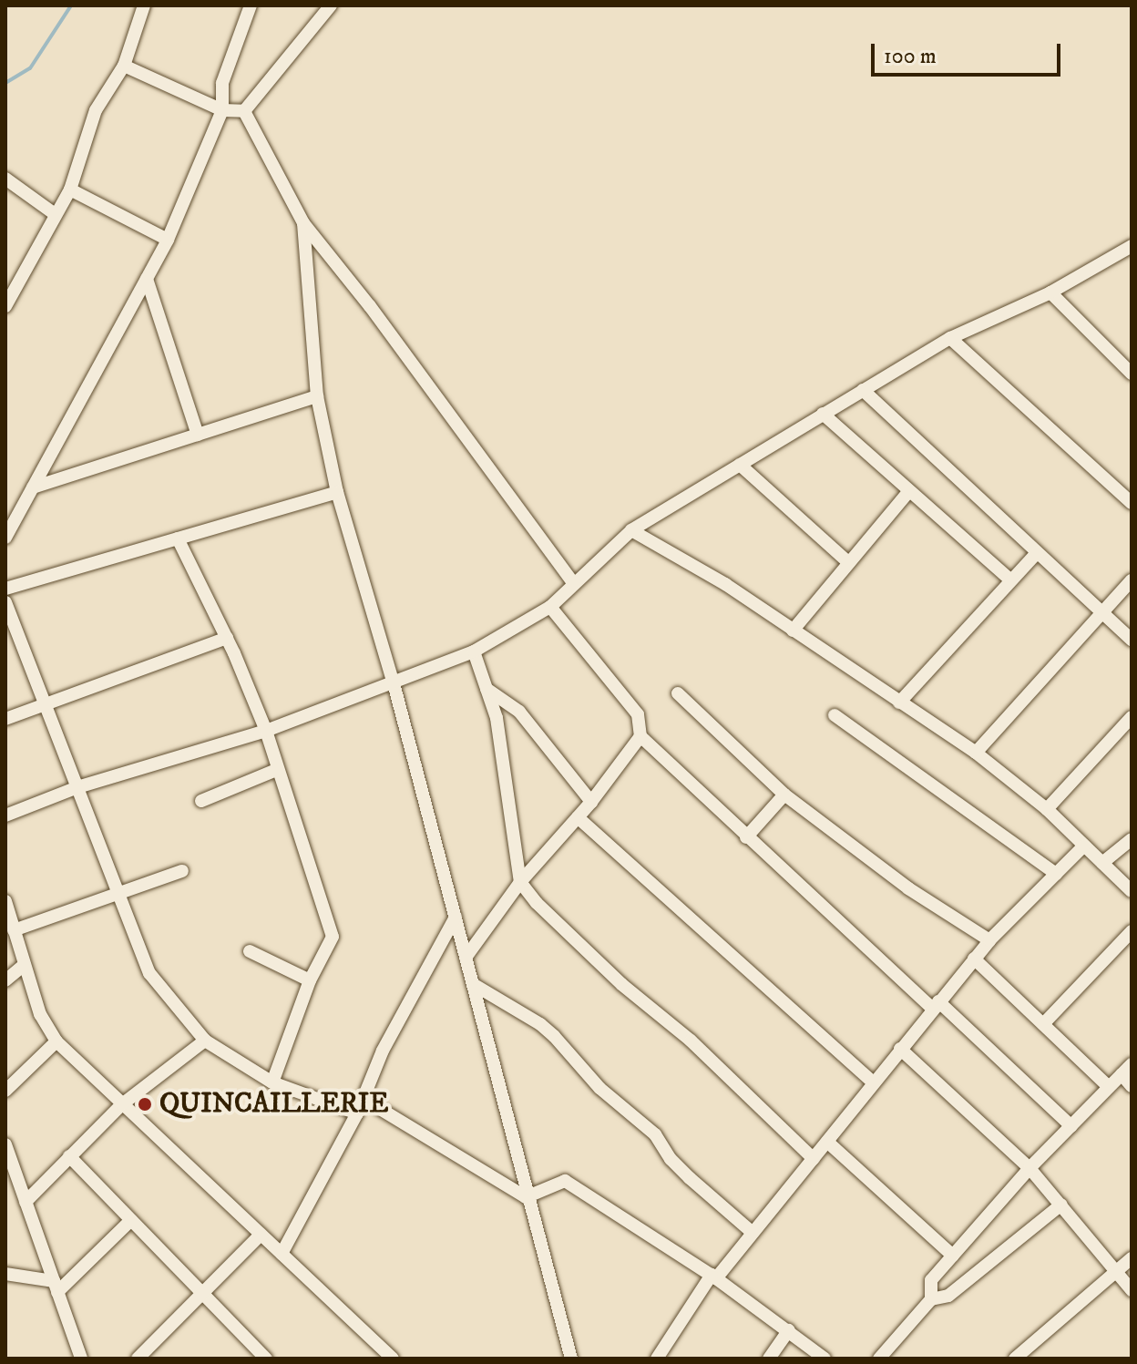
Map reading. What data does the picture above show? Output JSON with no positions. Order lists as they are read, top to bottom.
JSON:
{
  "places": ["QUINCAILLERIE"],
  "scale_bar": "100 m"
}
